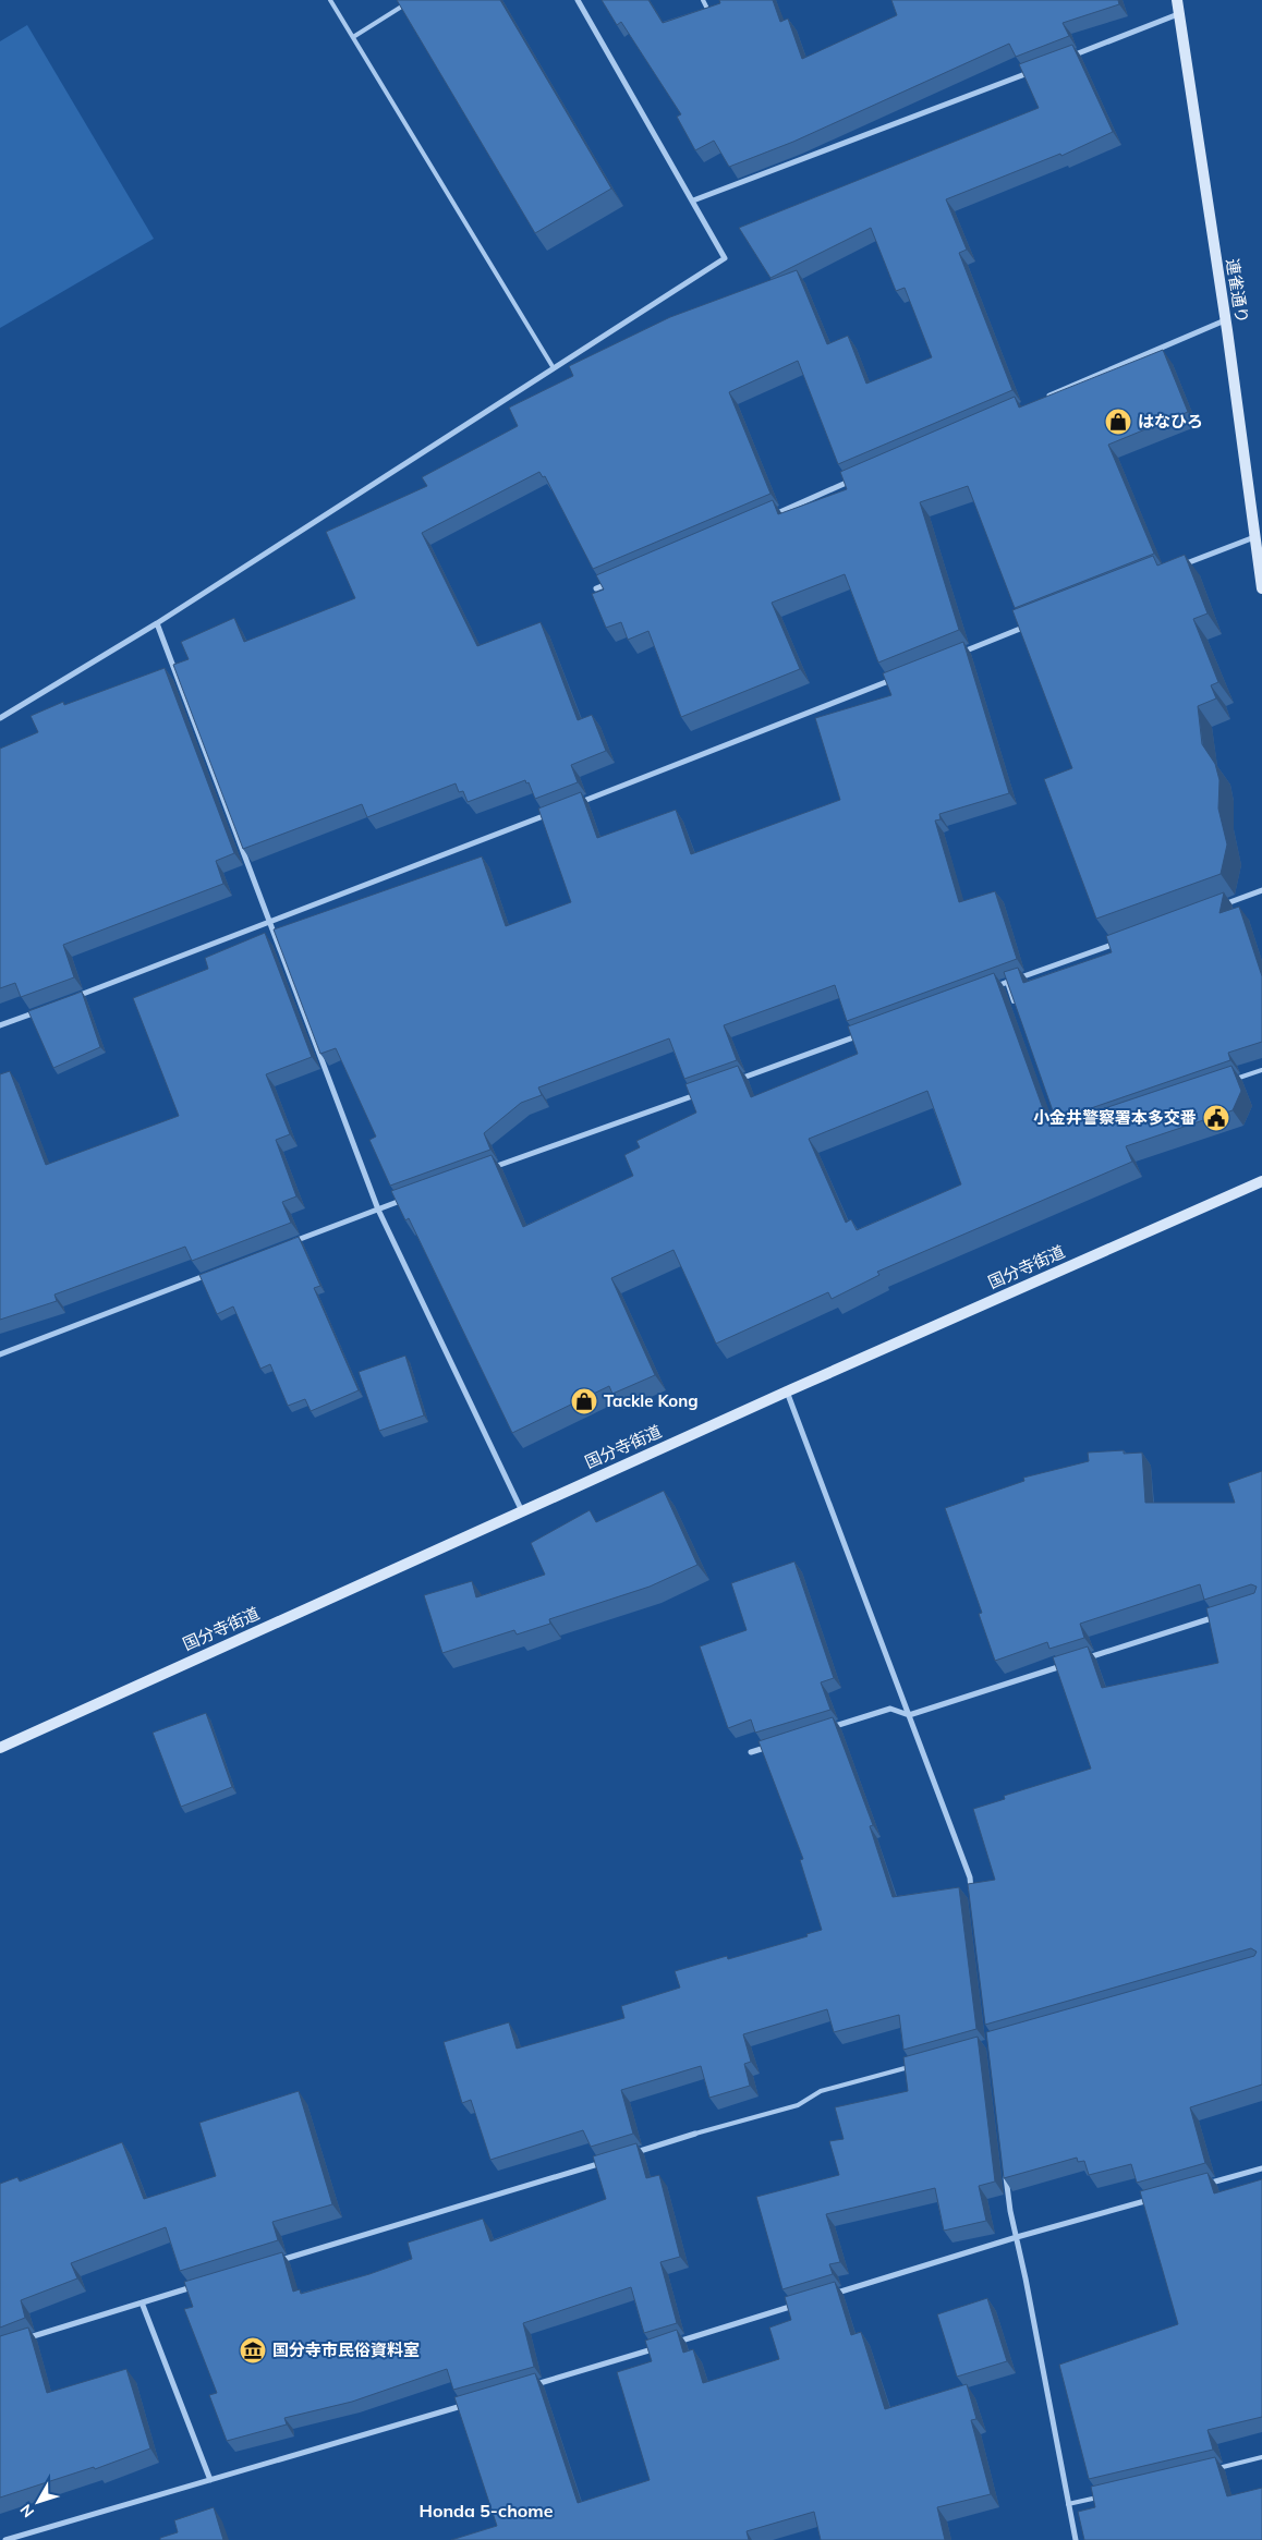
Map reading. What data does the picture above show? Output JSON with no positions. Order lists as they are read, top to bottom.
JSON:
{
  "streets": {
    "main road": ["連雀通り", "国分寺街道"]
  },
  "districts": ["Honda 5-chome"],
  "places": {
    "shop": ["はなひろ", "Tackle Kong"],
    "public building": ["小金井警察署本多交番"],
    "museum": ["国分寺市民俗資料室"]
  },
  "north": "bottom left"
}
